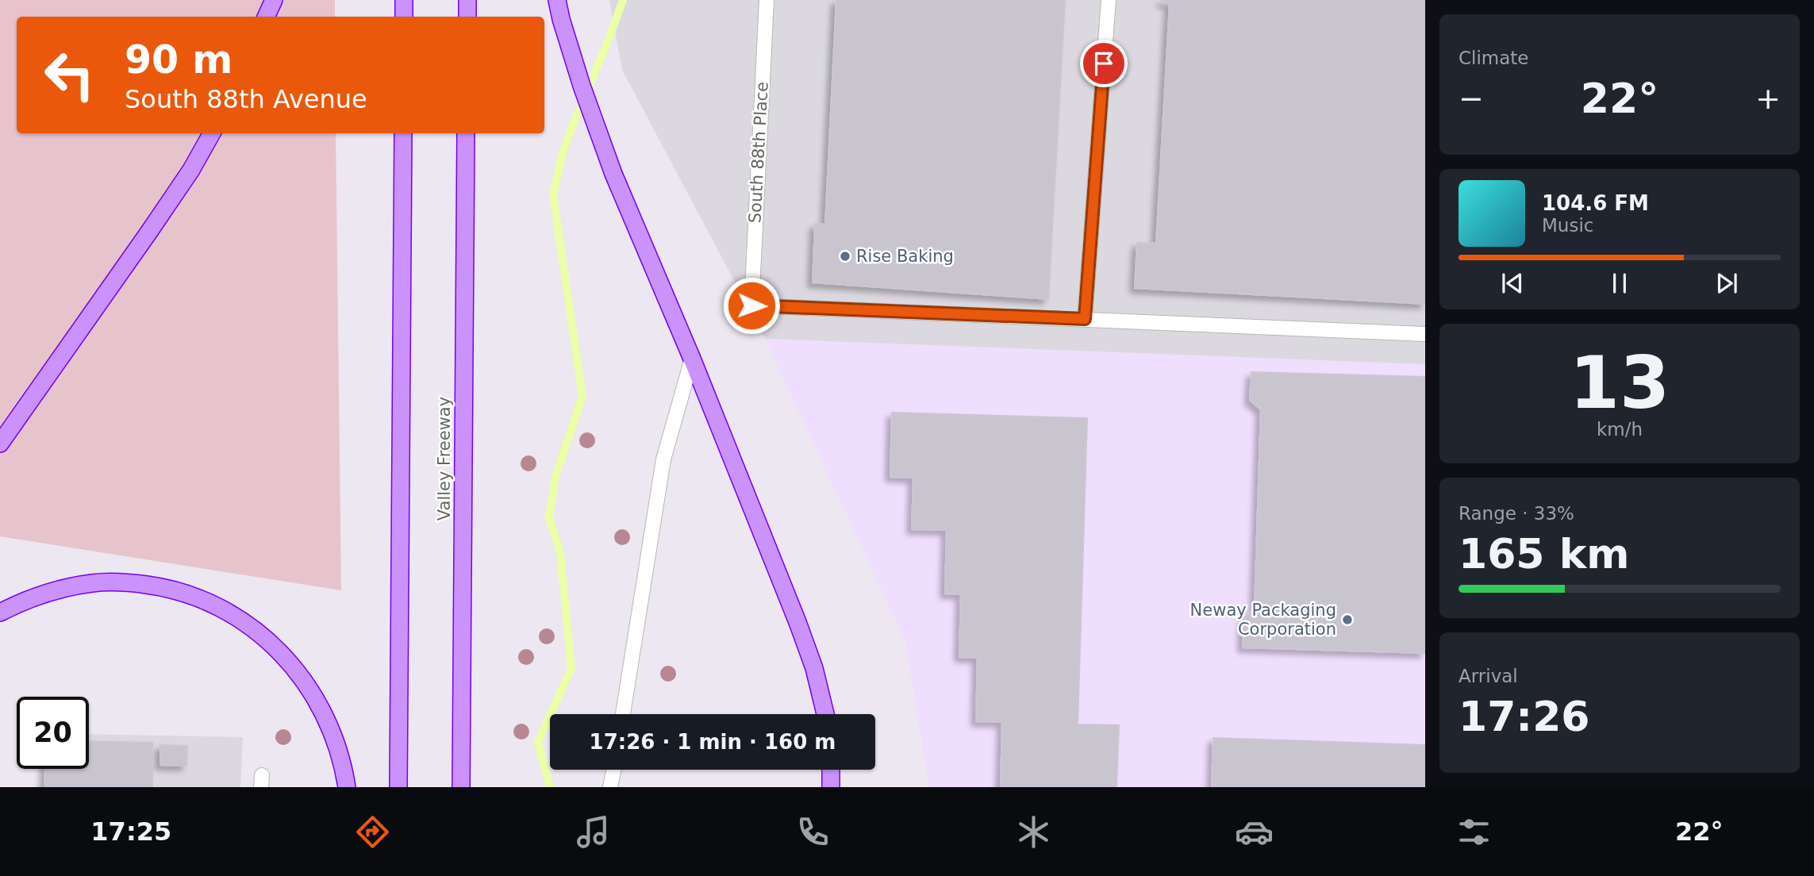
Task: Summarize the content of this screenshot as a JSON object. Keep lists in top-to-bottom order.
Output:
{
  "streets": {
    "highway": ["Valley Freeway"],
    "lane": ["South 88th Place"]
  },
  "places": ["Rise Baking", "Neway Packaging Corporation"],
  "page": {
    "tile": [
      "Climate",
      ["13", "km/h"],
      ["Range · 33%", "165 km"],
      ["Arrival", "17:26"]
    ],
    "turn": ["90 m", "South 88th Avenue"],
    "heat": ["−", "22°", "+"],
    "song": ["104.6 FM", "Music"],
    "limit": "20",
    "trip": "17:26 · 1 min · 160 m",
    "tabs": ["17:25", "22°"]
  }
}
